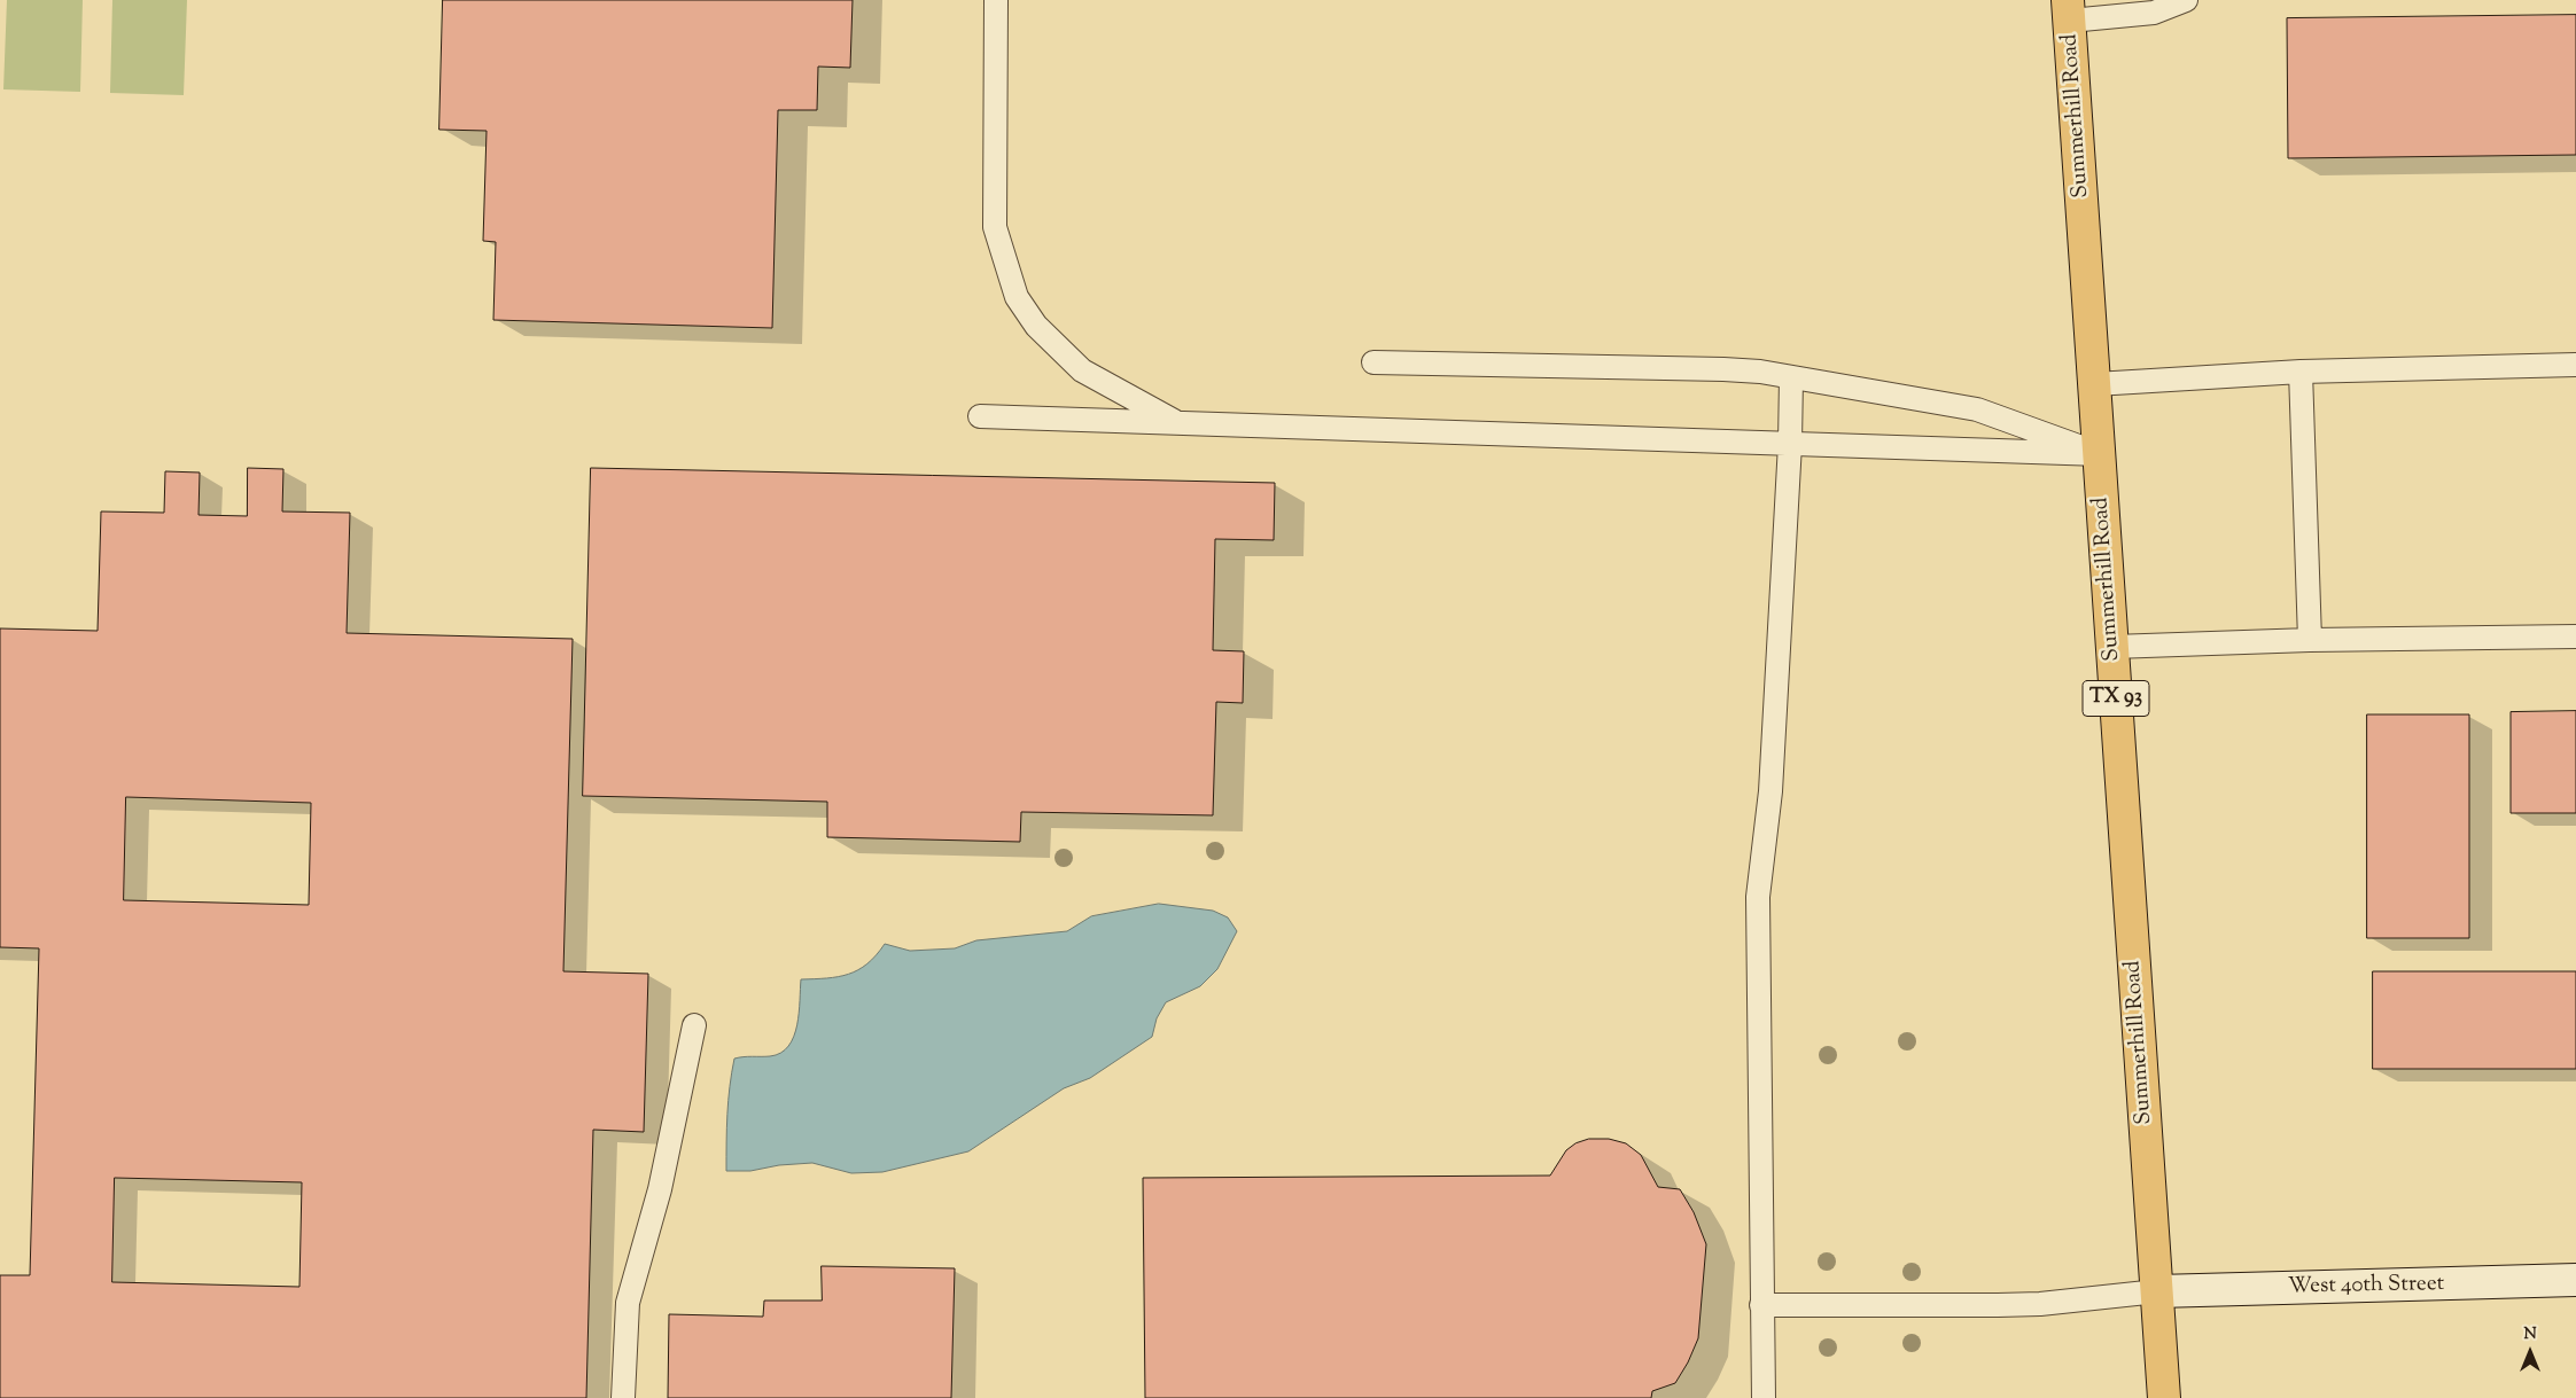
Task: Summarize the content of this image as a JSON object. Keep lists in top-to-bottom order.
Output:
{
  "streets": {
    "main road": ["Summerhill Road", "TX 93"],
    "street": ["West 40th Street"]
  },
  "crossings": [
    ["Summerhill Road", "West 40th Street"]
  ],
  "north": "top"
}
